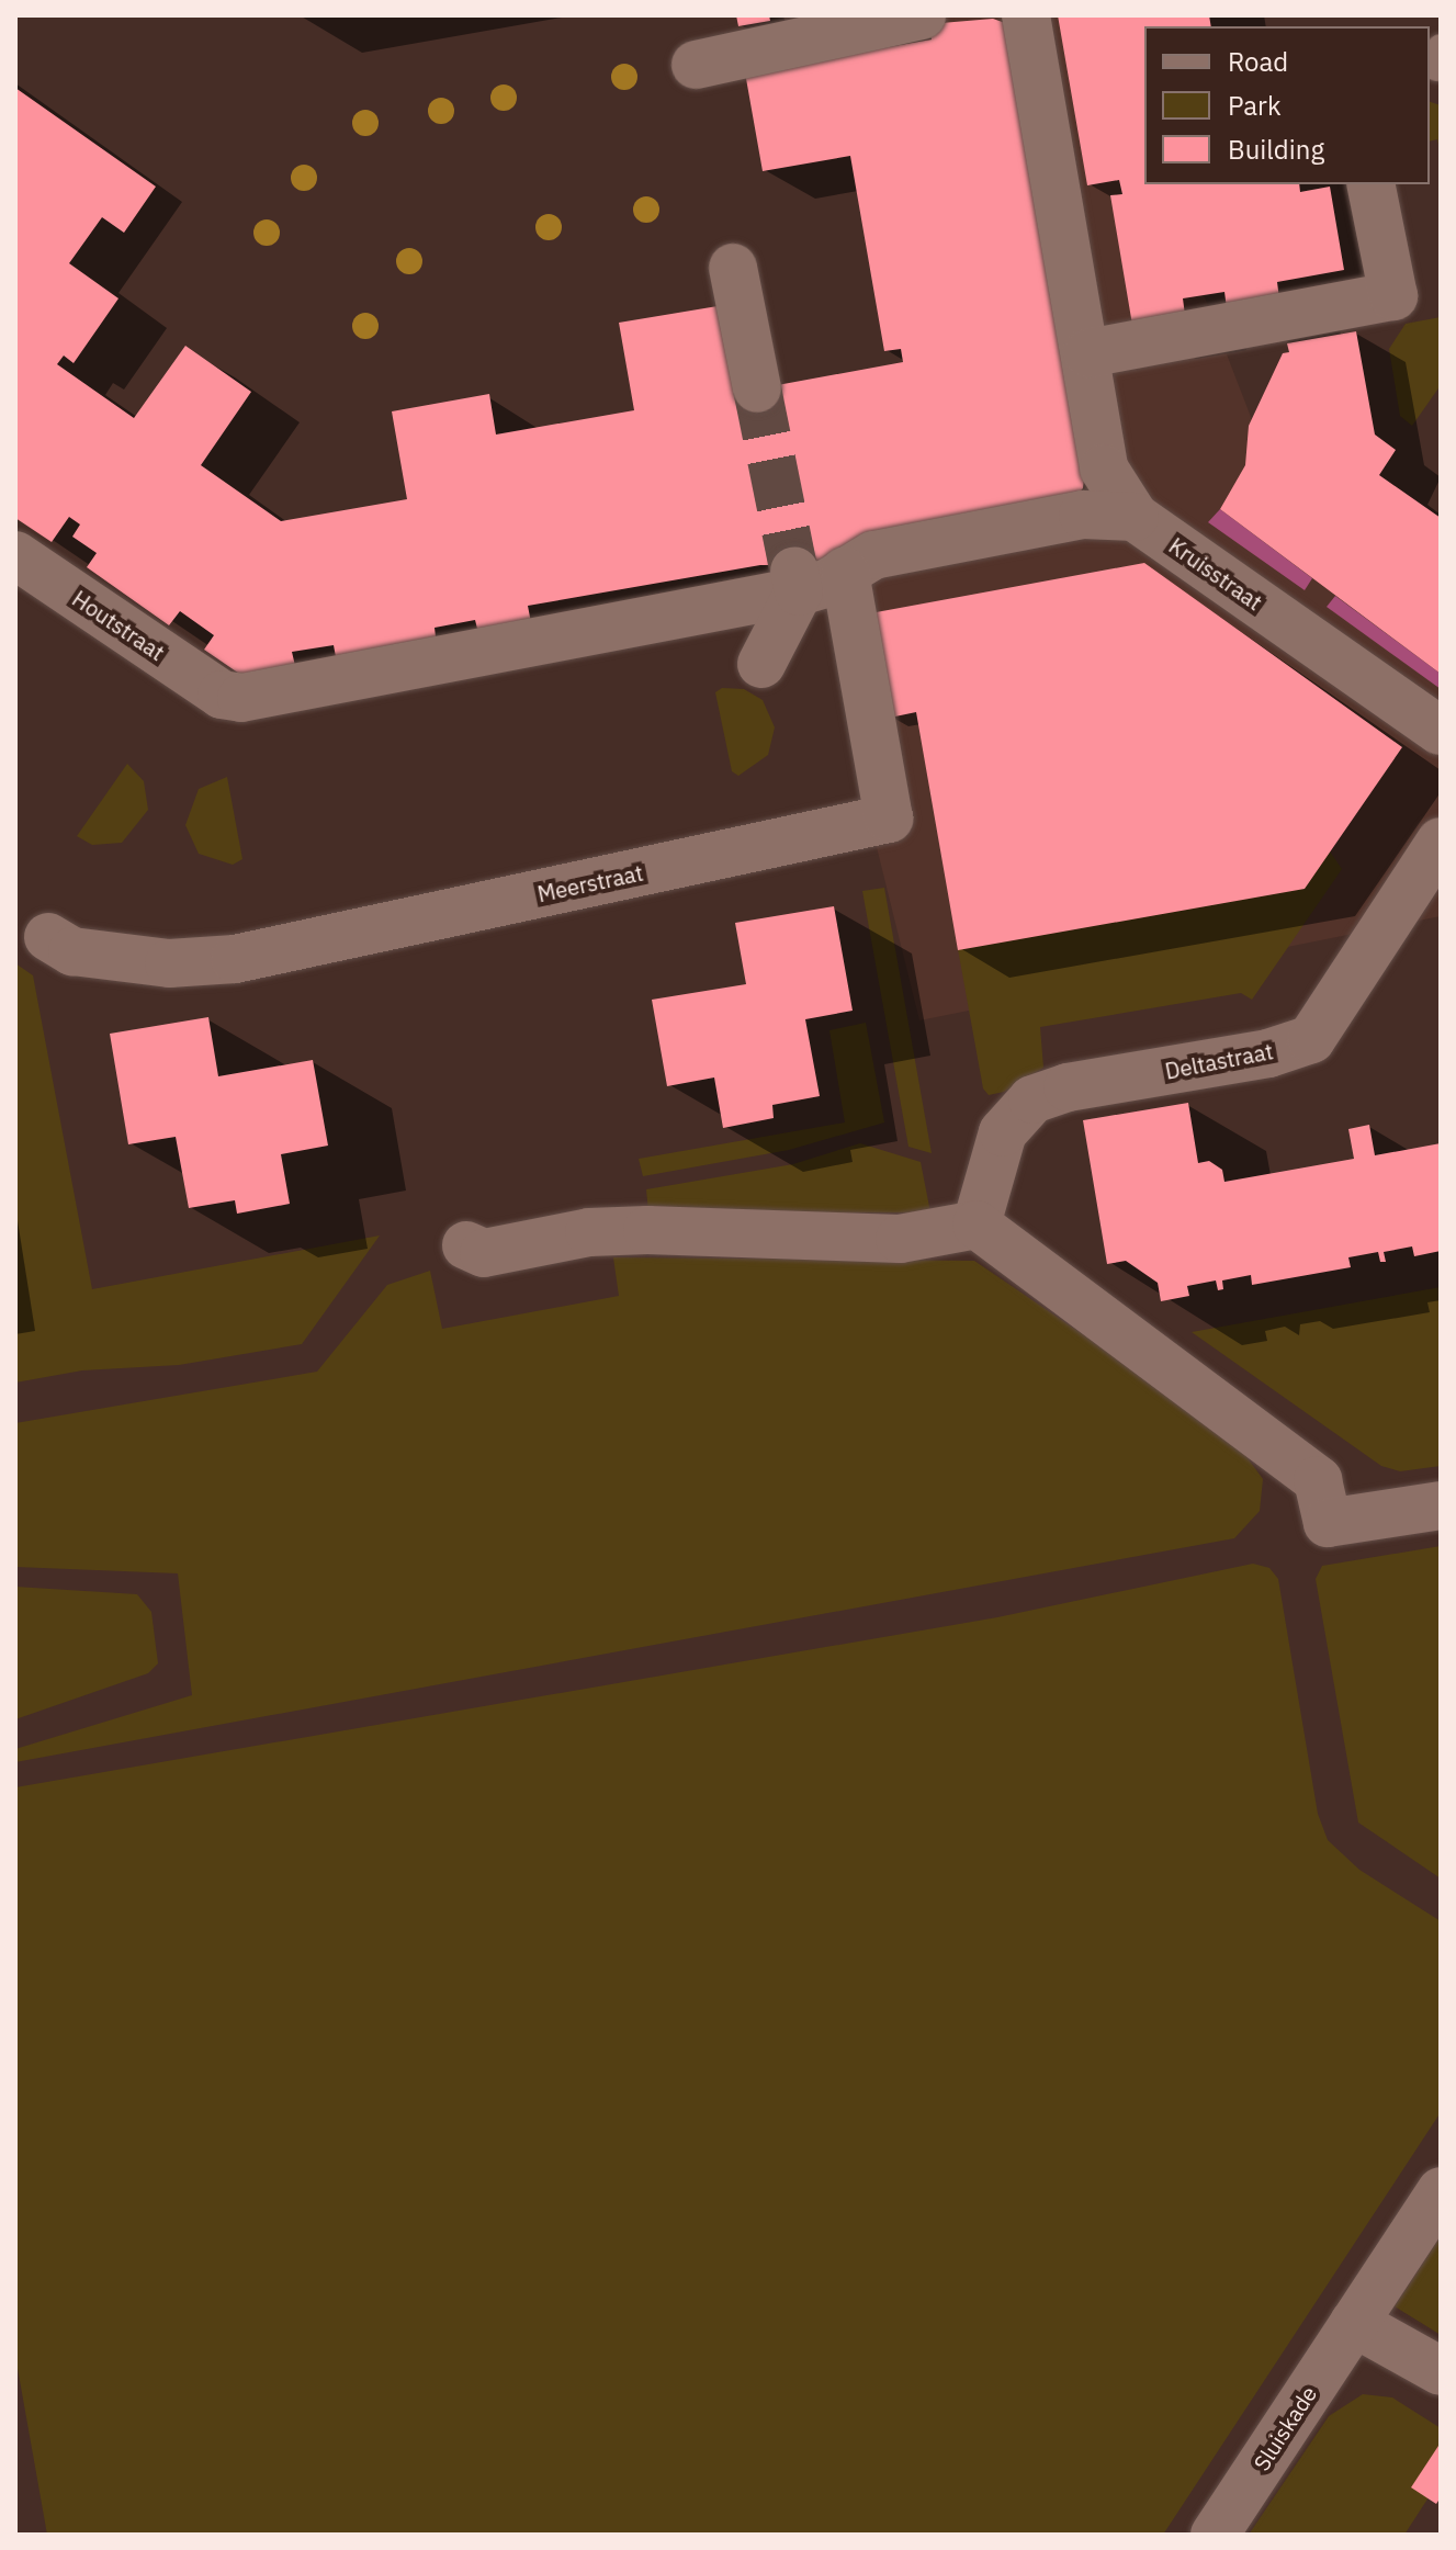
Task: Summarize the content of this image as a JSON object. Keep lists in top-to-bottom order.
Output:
{
  "streets": {
    "street": [
      "Kruisstraat",
      "Houtstraat",
      "Meerstraat",
      "Deltastraat",
      "Sluiskade"
    ]
  },
  "legend": ["Road", "Park", "Building"]
}
